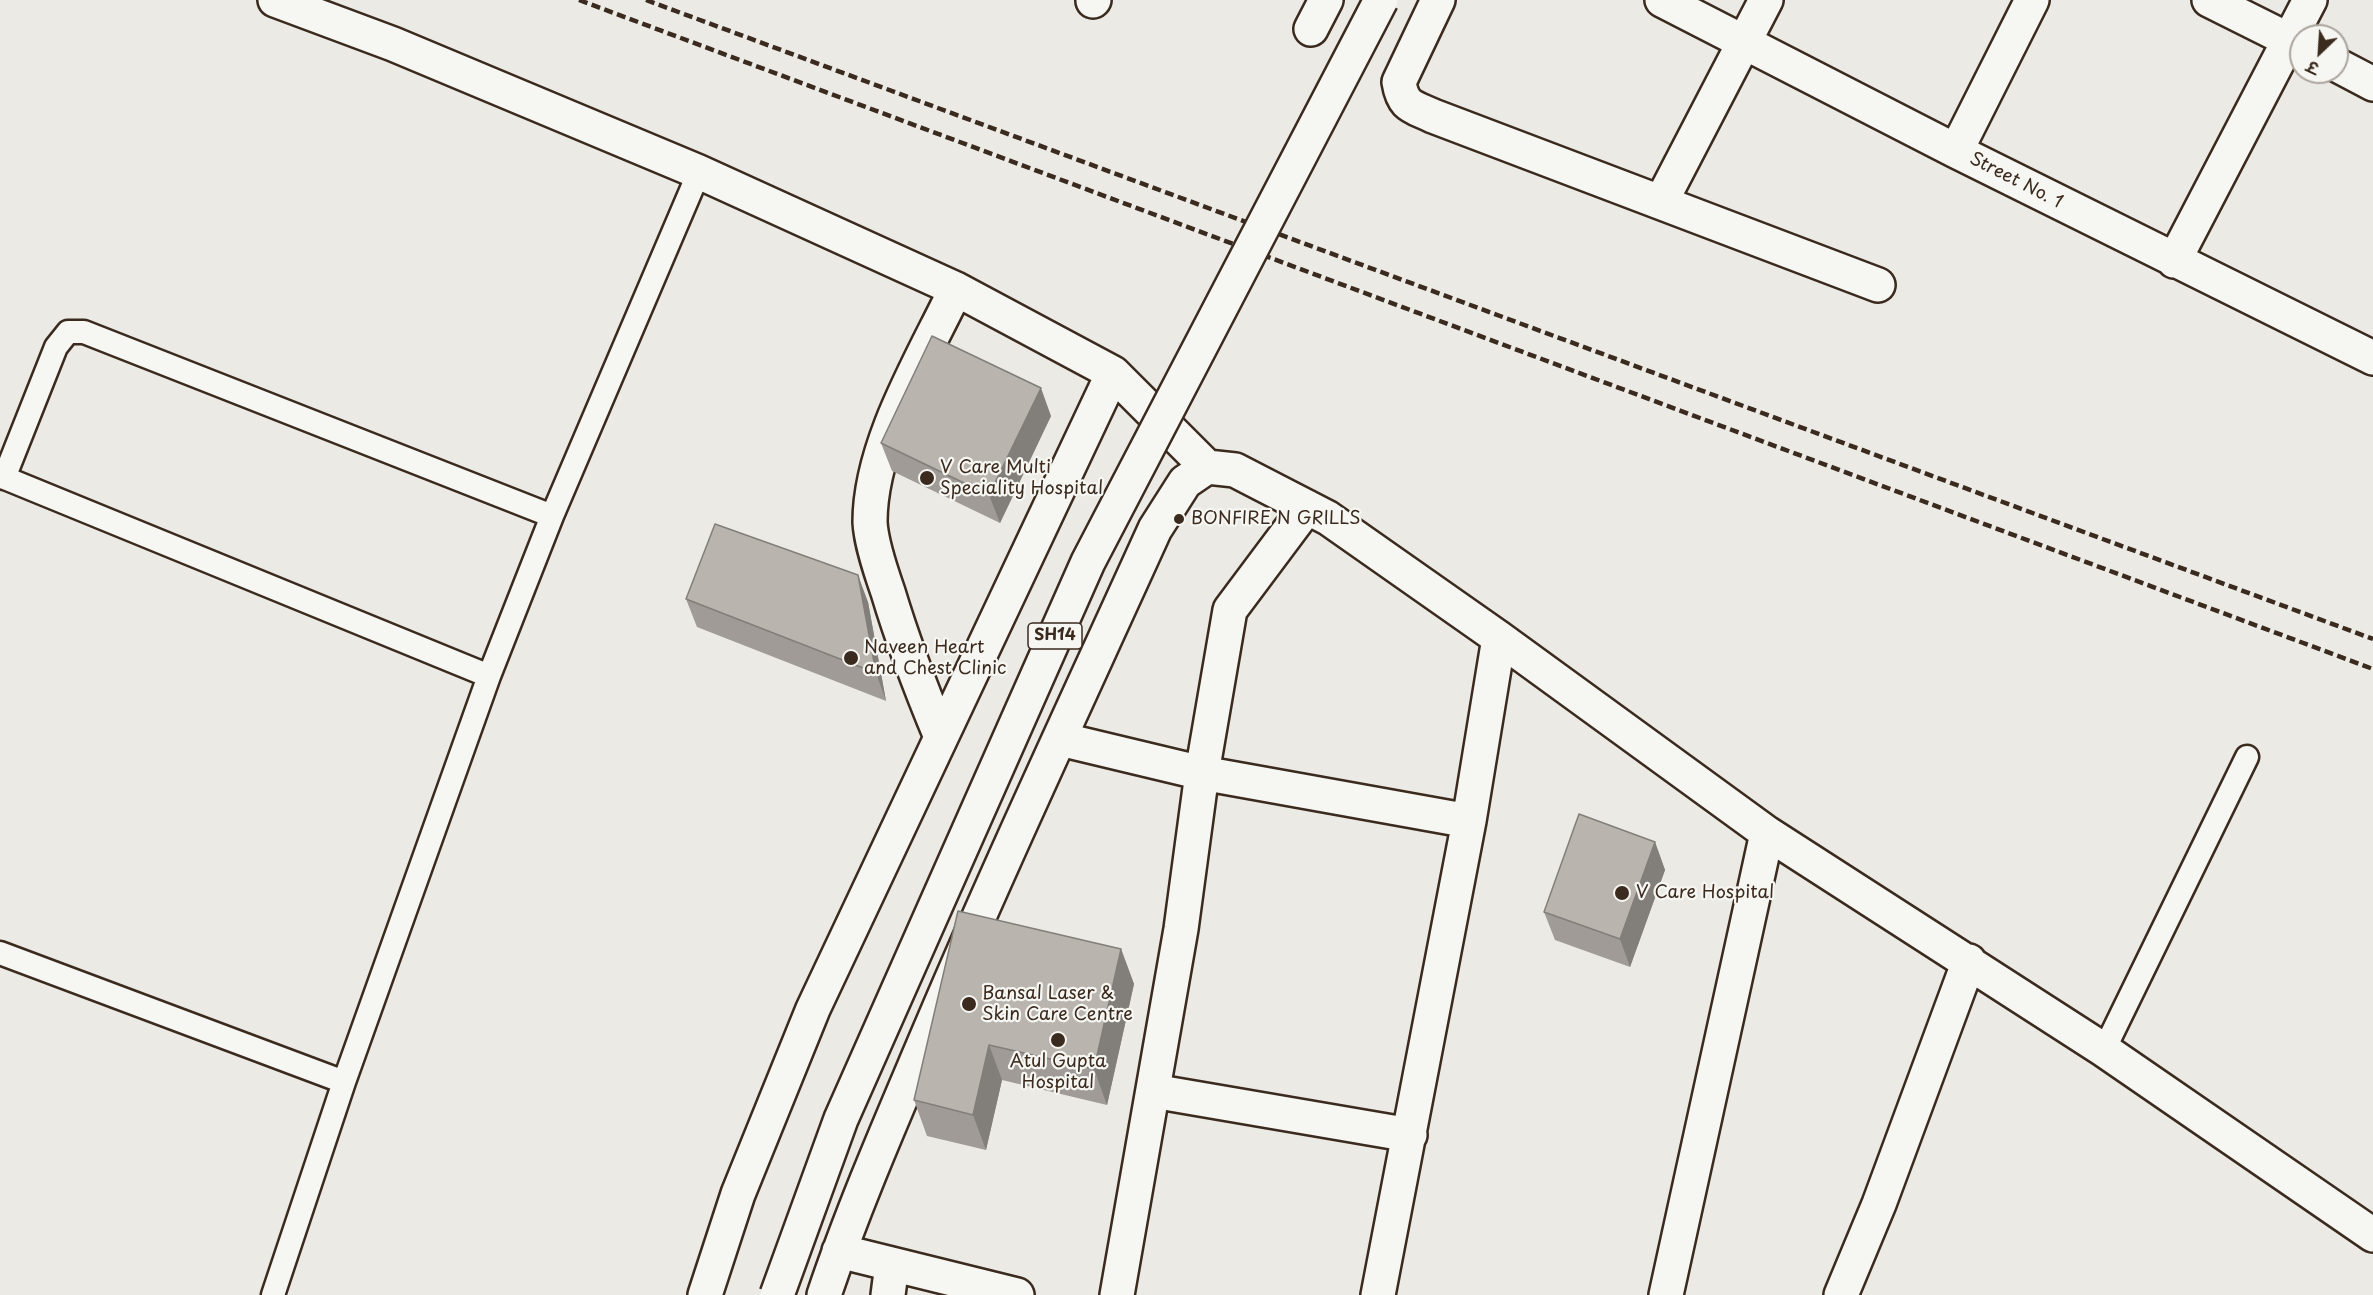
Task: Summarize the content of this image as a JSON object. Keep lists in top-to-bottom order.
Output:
{
  "streets": {
    "street": ["Street No. 1", "SH14"]
  },
  "places": [
    "V Care Multi Speciality Hospital",
    "BONFIRE N GRILLS",
    "Naveen Heart and Chest Clinic",
    "V Care Hospital",
    "Bansal Laser & Skin Care Centre",
    "Atul Gupta Hospital"
  ],
  "north": "bottom left"
}
